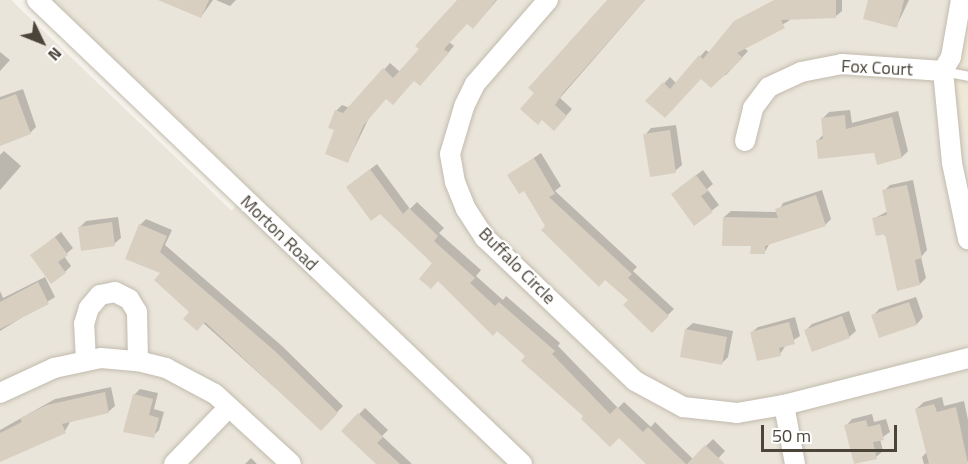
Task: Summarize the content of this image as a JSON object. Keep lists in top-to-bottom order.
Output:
{
  "streets": {
    "street": ["Fox Court", "Morton Road", "Buffalo Circle"]
  },
  "scale_bar": "50 m",
  "north": "bottom right"
}
